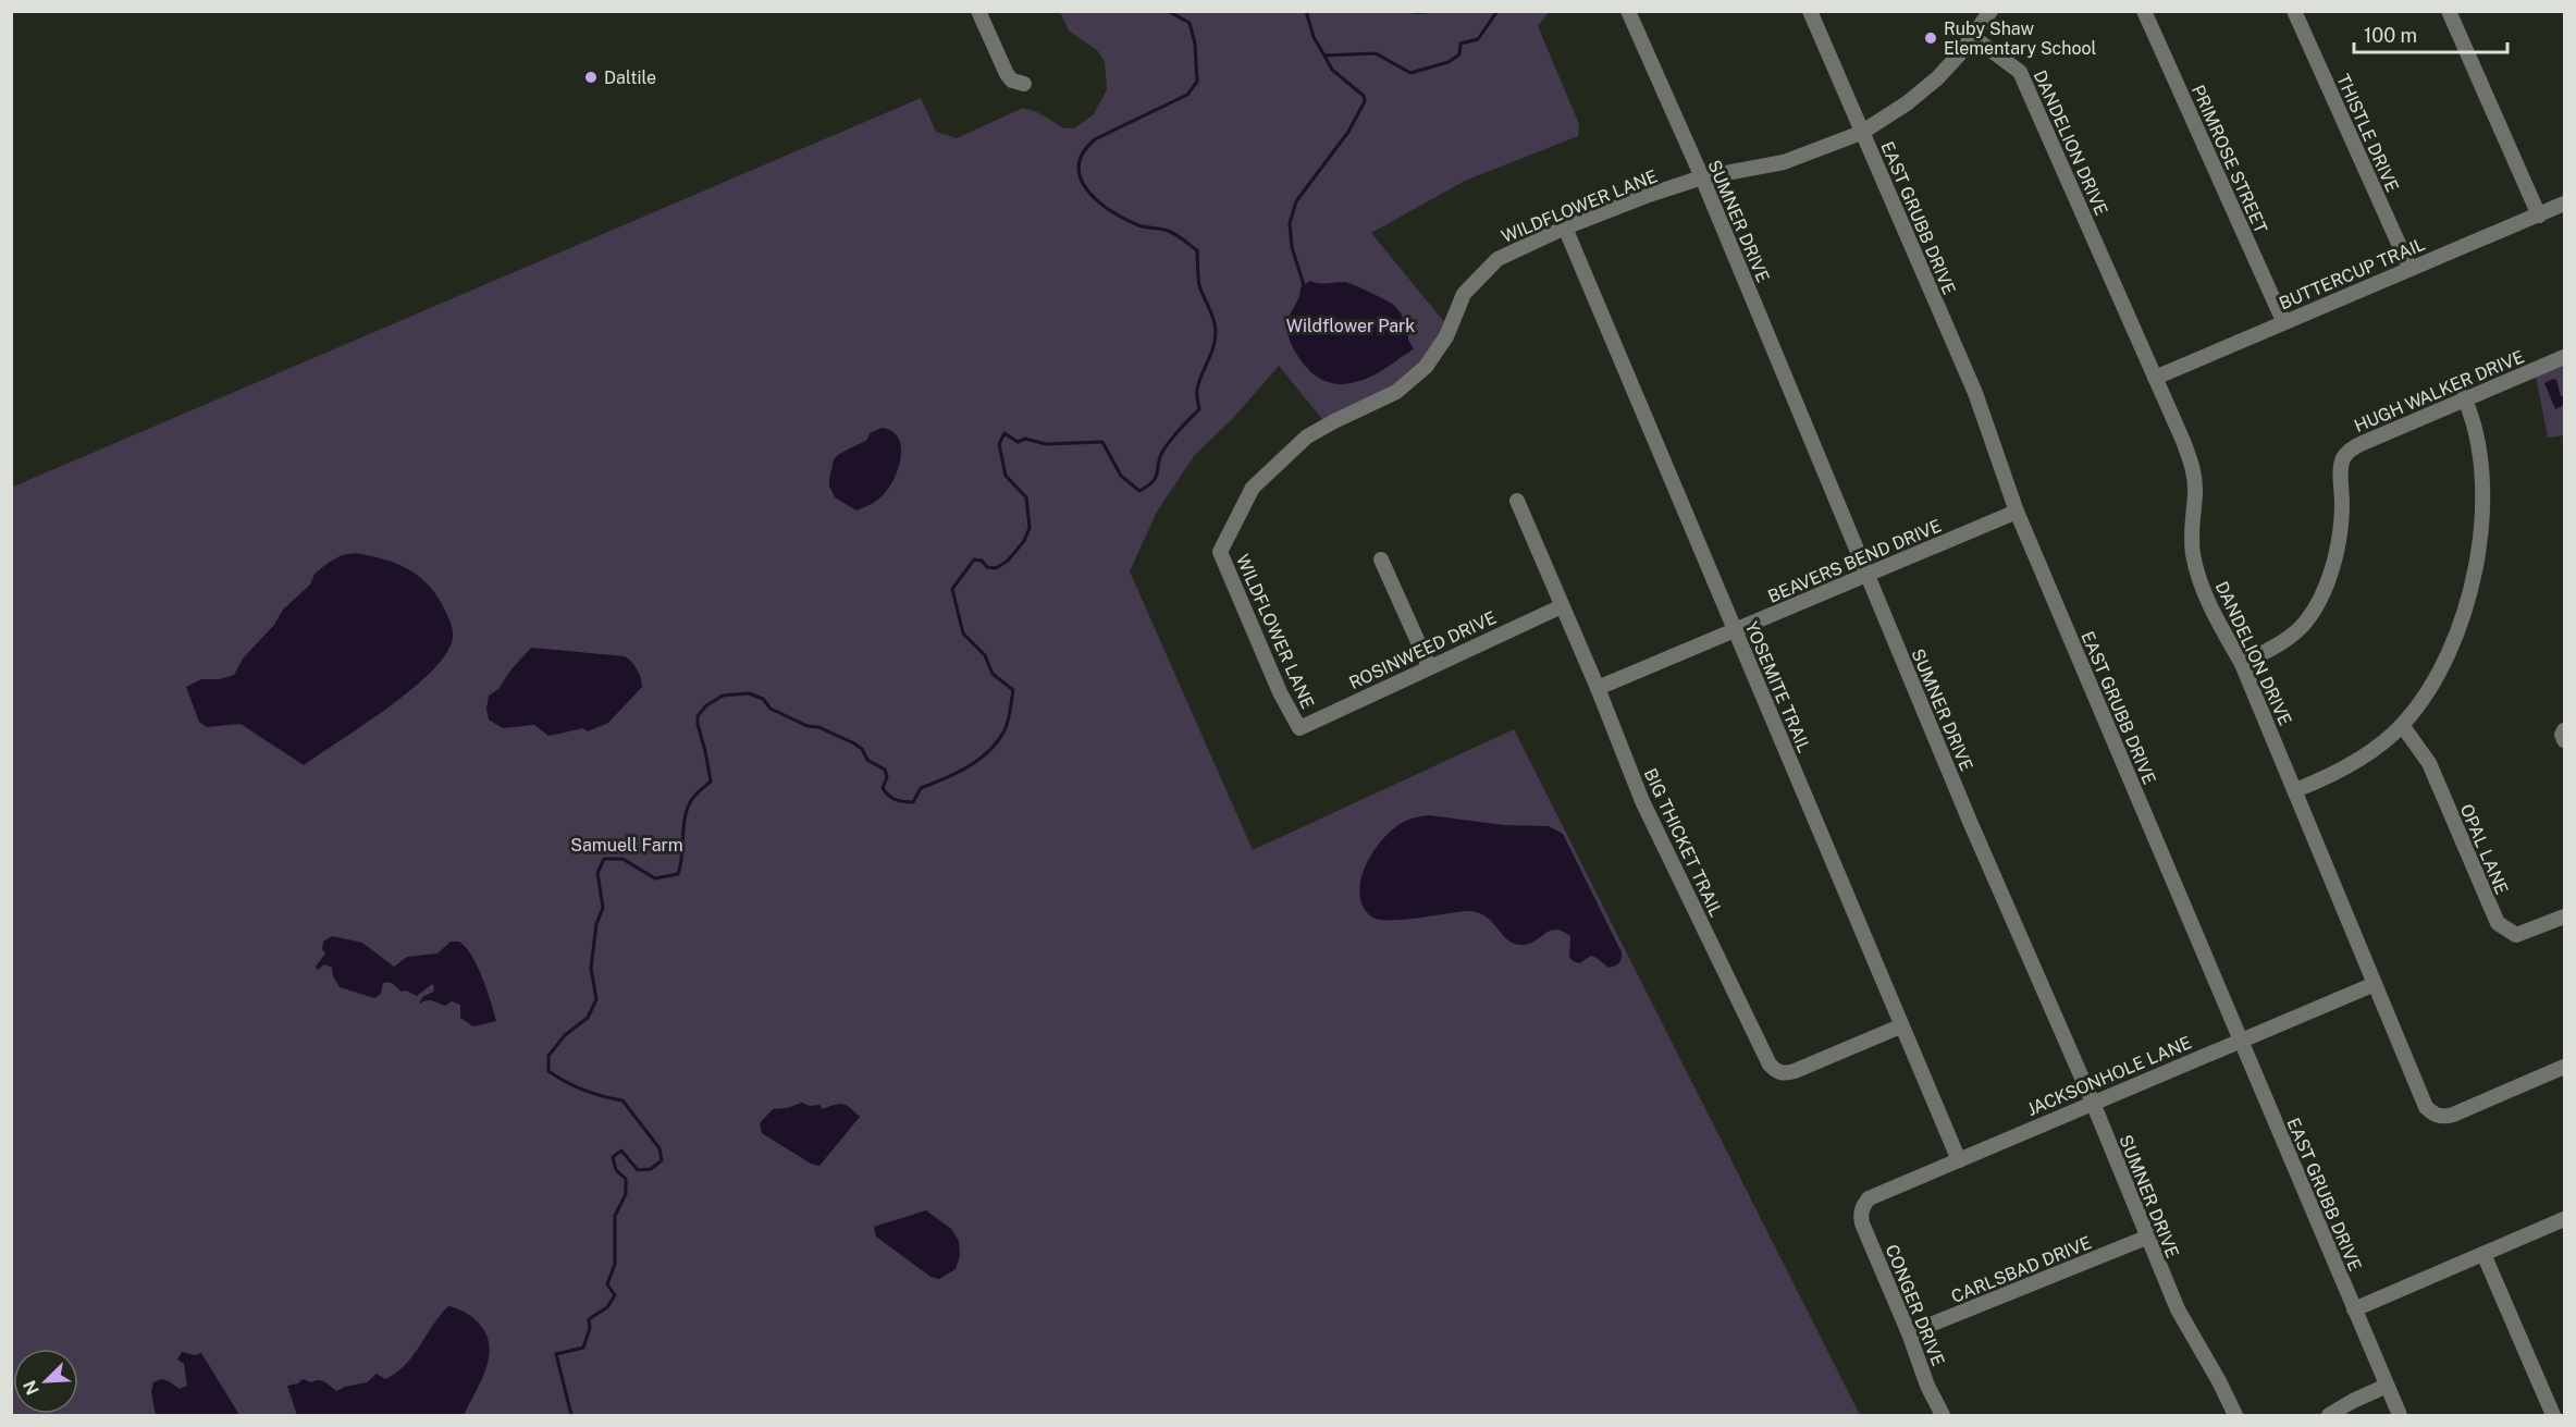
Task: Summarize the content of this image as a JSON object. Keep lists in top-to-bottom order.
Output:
{
  "streets": {
    "street": [
      "THISTLE DRIVE",
      "DANDELION DRIVE",
      "PRIMROSE STREET",
      "WILDFLOWER LANE",
      "EAST GRUBB DRIVE",
      "SUMNER DRIVE",
      "BUTTERCUP TRAIL",
      "HUGH WALKER DRIVE",
      "BEAVERS BEND DRIVE",
      "ROSINWEED DRIVE",
      "YOSEMITE TRAIL",
      "BIG THICKET TRAIL",
      "OPAL LANE",
      "JACKSONHOLE LANE",
      "CARLSBAD DRIVE",
      "CONGER DRIVE"
    ]
  },
  "crossings": [
    ["THISTLE DRIVE", "BUTTERCUP TRAIL"],
    ["DANDELION DRIVE", "WILDFLOWER LANE"],
    ["DANDELION DRIVE", "BUTTERCUP TRAIL"],
    ["DANDELION DRIVE", "HUGH WALKER DRIVE"],
    ["DANDELION DRIVE", "JACKSONHOLE LANE"],
    ["PRIMROSE STREET", "BUTTERCUP TRAIL"],
    ["WILDFLOWER LANE", "EAST GRUBB DRIVE"],
    ["WILDFLOWER LANE", "SUMNER DRIVE"],
    ["WILDFLOWER LANE", "ROSINWEED DRIVE"],
    ["WILDFLOWER LANE", "YOSEMITE TRAIL"],
    ["EAST GRUBB DRIVE", "BEAVERS BEND DRIVE"],
    ["EAST GRUBB DRIVE", "JACKSONHOLE LANE"],
    ["SUMNER DRIVE", "BEAVERS BEND DRIVE"],
    ["SUMNER DRIVE", "JACKSONHOLE LANE"],
    ["SUMNER DRIVE", "CARLSBAD DRIVE"],
    ["BEAVERS BEND DRIVE", "YOSEMITE TRAIL"],
    ["BEAVERS BEND DRIVE", "BIG THICKET TRAIL"],
    ["ROSINWEED DRIVE", "BIG THICKET TRAIL"],
    ["YOSEMITE TRAIL", "BIG THICKET TRAIL"],
    ["YOSEMITE TRAIL", "JACKSONHOLE LANE"],
    ["JACKSONHOLE LANE", "CONGER DRIVE"],
    ["CARLSBAD DRIVE", "CONGER DRIVE"]
  ],
  "parks": ["Wildflower Park", "Samuell Farm"],
  "places": ["Ruby Shaw Elementary School", "Daltile"],
  "scale_bar": "100 m",
  "north": "bottom left"
}
